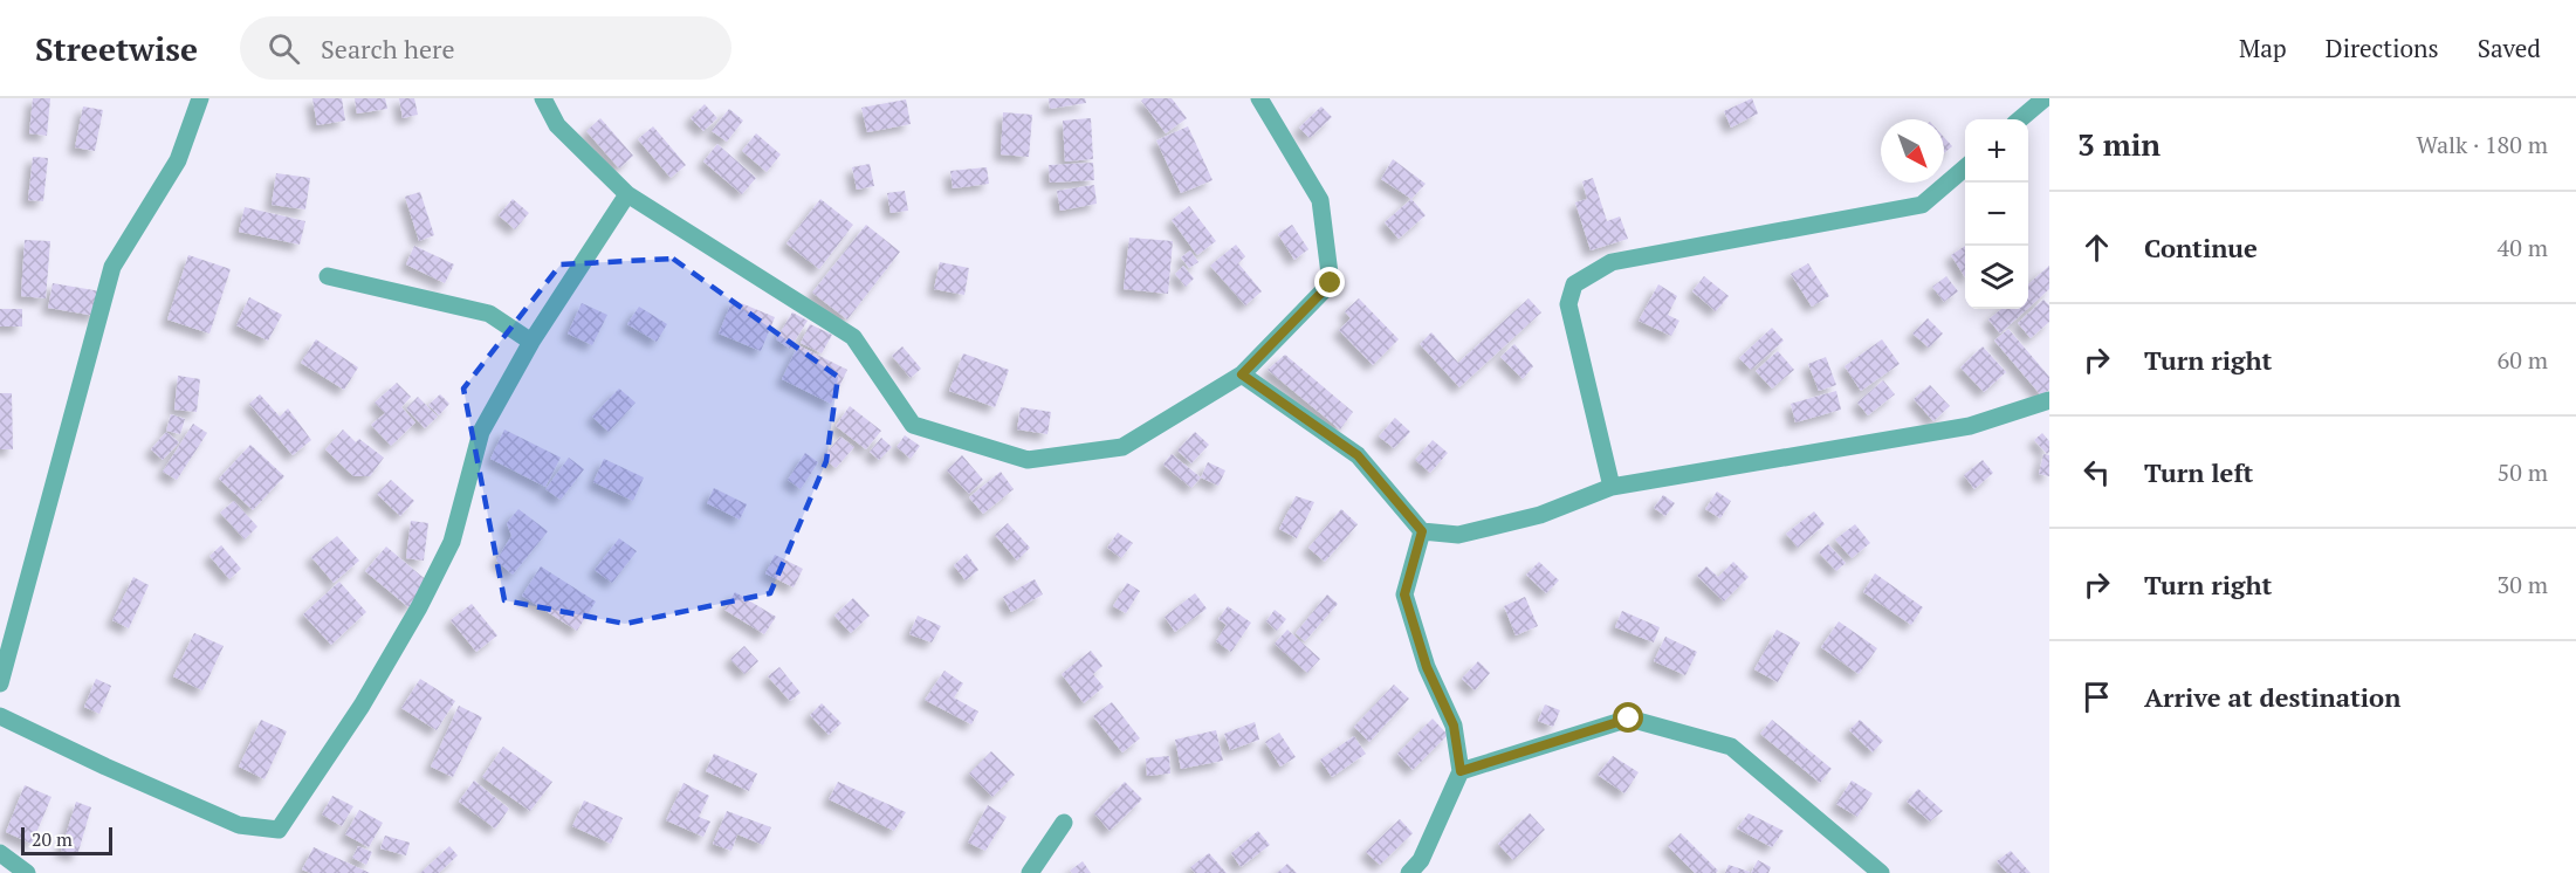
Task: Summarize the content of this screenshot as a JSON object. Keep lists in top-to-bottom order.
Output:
{
  "scale_bar": "20 m",
  "north": "bottom right",
  "page": {
    "header": "Streetwise",
    "search": "Search here",
    "nav": ["Map", "Directions", "Saved"],
    "heading": ["3 min", "Walk · 180 m"],
    "map_buttons": ["+", "−"],
    "list": [
      ["Continue", "40 m"],
      ["Turn right", "60 m"],
      ["Turn left", "50 m"],
      ["Turn right", "30 m"],
      "Arrive at destination"
    ],
    "scale": "20 m"
  }
}
